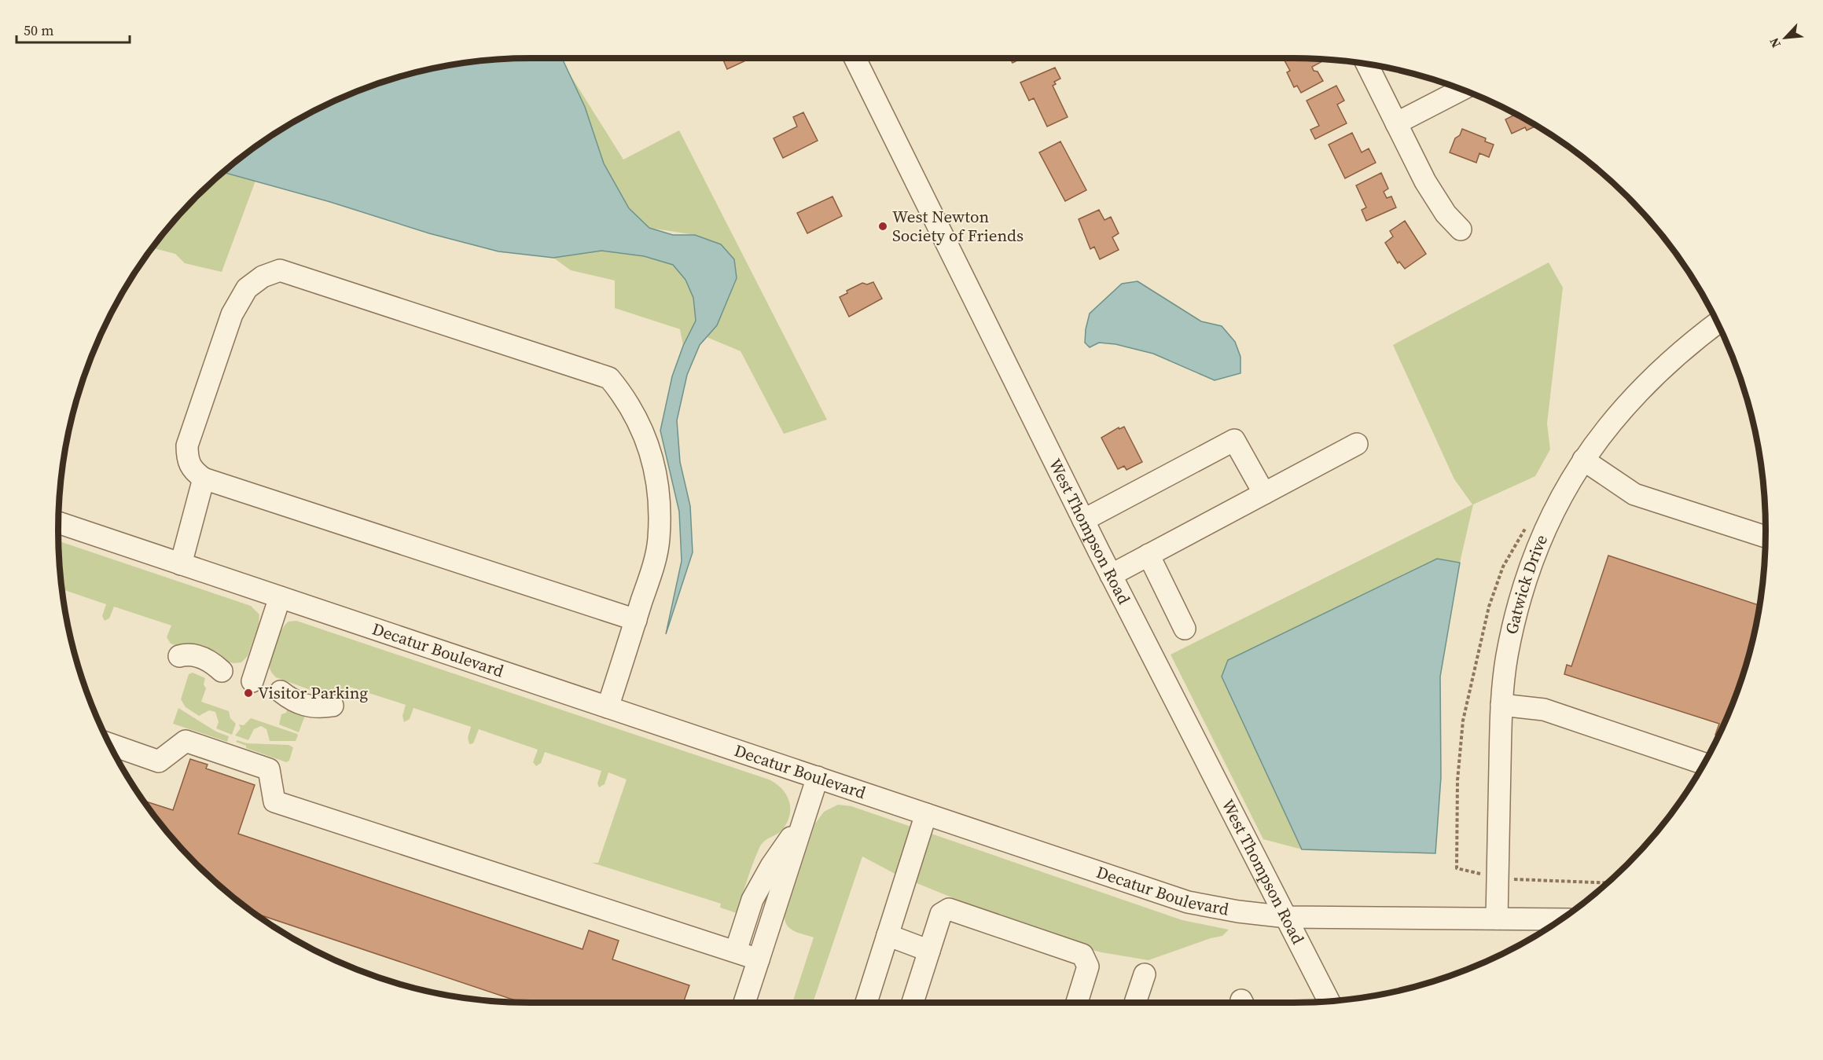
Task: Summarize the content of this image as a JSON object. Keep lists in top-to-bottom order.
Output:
{
  "streets": {
    "street": ["West Thompson Road", "Gatwick Drive", "Decatur Boulevard"]
  },
  "crossings": [
    ["West Thompson Road", "Decatur Boulevard"],
    ["Gatwick Drive", "Decatur Boulevard"]
  ],
  "places": ["West Newton Society of Friends", "Visitor Parking"],
  "scale_bar": "50 m",
  "north": "bottom left"
}
